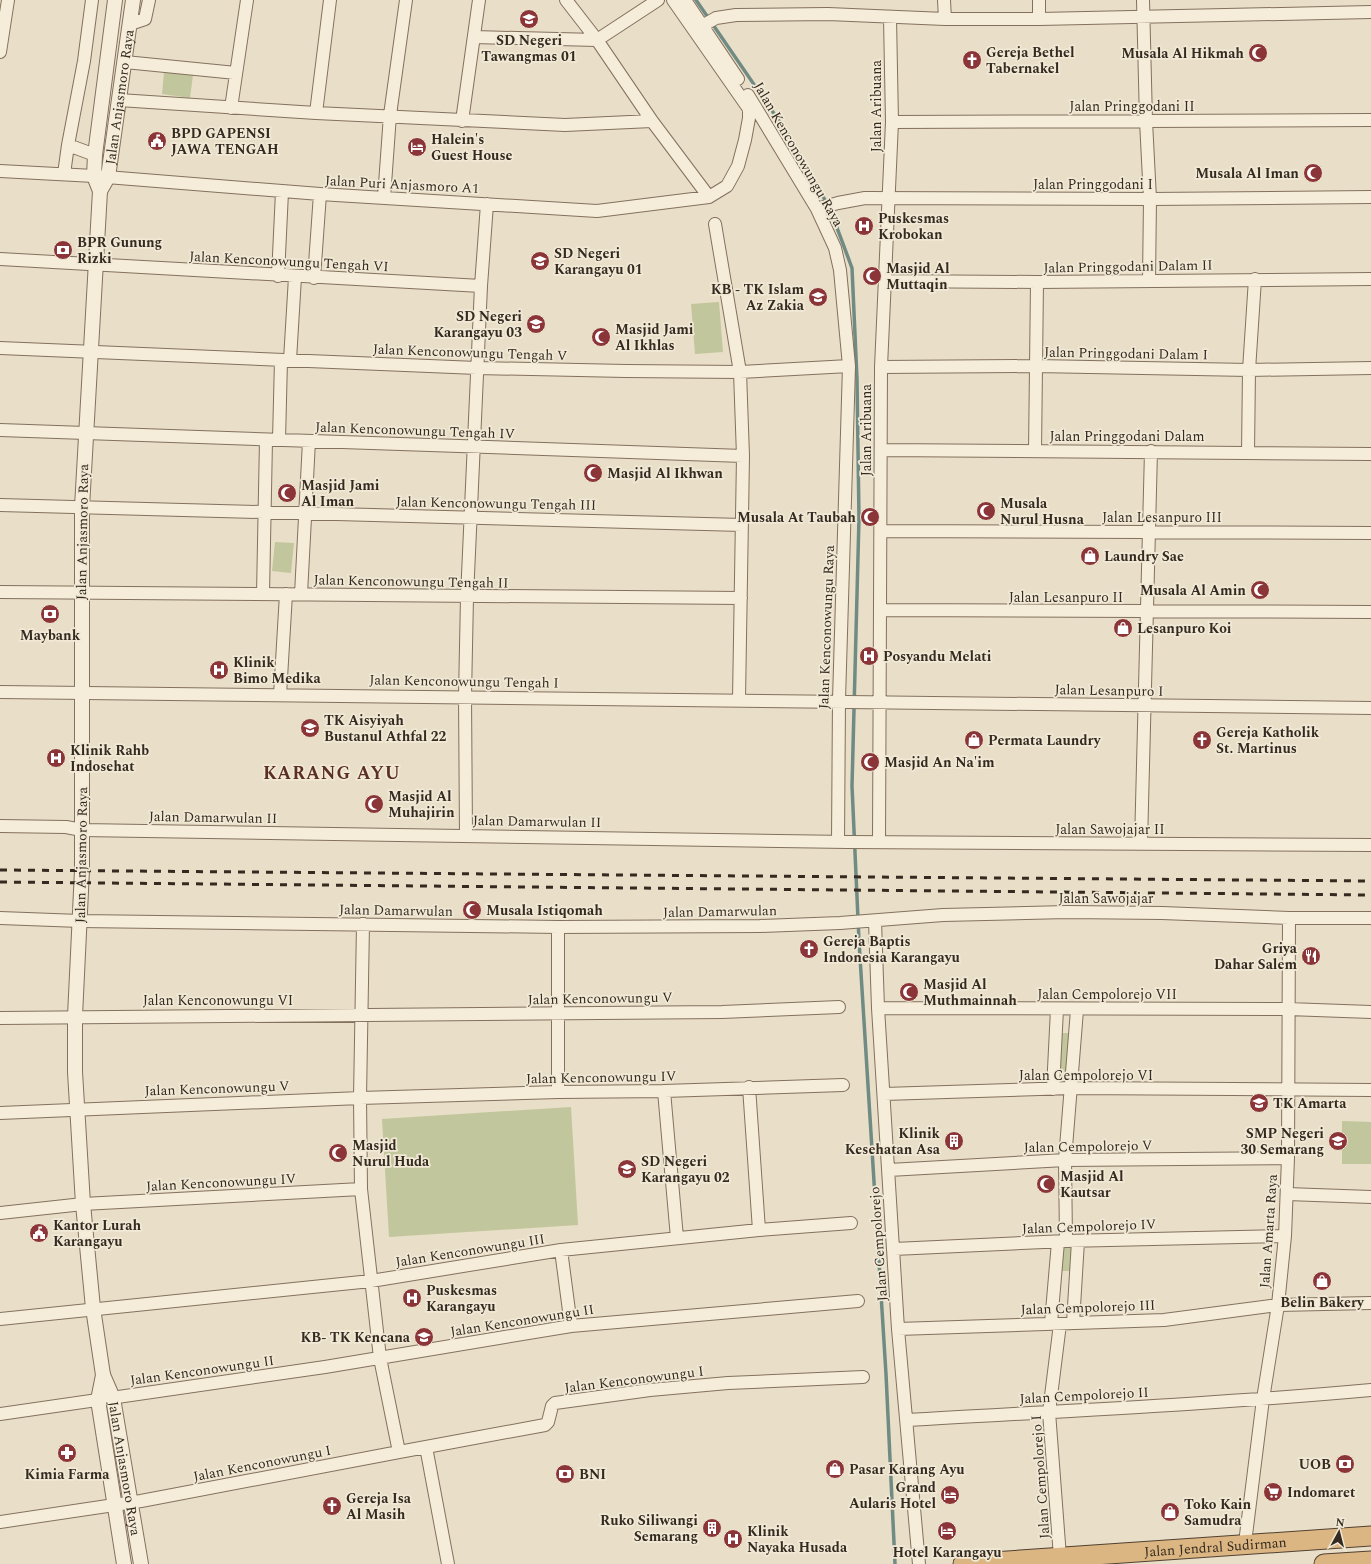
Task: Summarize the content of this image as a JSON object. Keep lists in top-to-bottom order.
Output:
{
  "streets": {
    "highway": ["Jalan Jendral Sudirman"],
    "street": [
      "Jalan Anjasmoro Raya",
      "Jalan Aribuana",
      "Jalan Pringgodani II",
      "Jalan Kenconowungu Raya",
      "Jalan Puri Anjasmoro A1",
      "Jalan Pringgodani I",
      "Jalan Kenconowungu Tengah VI",
      "Jalan Pringgodani Dalam II",
      "Jalan Kenconowungu Tengah V",
      "Jalan Pringgodani Dalam I",
      "Jalan Kenconowungu Tengah IV",
      "Jalan Pringgodani Dalam",
      "Jalan Kenconowungu Tengah III",
      "Jalan Lesanpuro III",
      "Jalan Kenconowungu Tengah II",
      "Jalan Lesanpuro II",
      "Jalan Kenconowungu Tengah I",
      "Jalan Lesanpuro I",
      "Jalan Damarwulan II",
      "Jalan Sawojajar II",
      "Jalan Sawojajar",
      "Jalan Damarwulan",
      "Jalan Cempolorejo VII",
      "Jalan Kenconowungu V",
      "Jalan Kenconowungu VI",
      "Jalan Cempolorejo VI",
      "Jalan Kenconowungu IV",
      "Jalan Cempolorejo V",
      "Jalan Cempolorejo IV",
      "Jalan Amarta Raya",
      "Jalan Cempolorejo",
      "Jalan Kenconowungu III",
      "Jalan Cempolorejo III",
      "Jalan Kenconowungu II",
      "Jalan Kenconowungu I",
      "Jalan Cempolorejo II",
      "Jalan Cempolorejo I"
    ]
  },
  "crossings": [
    ["Jalan Anjasmoro Raya", "Jalan Puri Anjasmoro A1"],
    ["Jalan Anjasmoro Raya", "Jalan Kenconowungu Tengah VI"],
    ["Jalan Anjasmoro Raya", "Jalan Kenconowungu Tengah V"],
    ["Jalan Anjasmoro Raya", "Jalan Kenconowungu Tengah IV"],
    ["Jalan Anjasmoro Raya", "Jalan Kenconowungu Tengah III"],
    ["Jalan Anjasmoro Raya", "Jalan Kenconowungu Tengah II"],
    ["Jalan Anjasmoro Raya", "Jalan Kenconowungu Tengah I"],
    ["Jalan Anjasmoro Raya", "Jalan Damarwulan II"],
    ["Jalan Anjasmoro Raya", "Jalan Damarwulan"],
    ["Jalan Anjasmoro Raya", "Jalan Kenconowungu V"],
    ["Jalan Anjasmoro Raya", "Jalan Kenconowungu VI"],
    ["Jalan Anjasmoro Raya", "Jalan Kenconowungu IV"],
    ["Jalan Anjasmoro Raya", "Jalan Kenconowungu III"],
    ["Jalan Anjasmoro Raya", "Jalan Kenconowungu II"],
    ["Jalan Anjasmoro Raya", "Jalan Kenconowungu I"],
    ["Jalan Aribuana", "Jalan Pringgodani II"],
    ["Jalan Aribuana", "Jalan Pringgodani I"],
    ["Jalan Aribuana", "Jalan Pringgodani Dalam II"],
    ["Jalan Aribuana", "Jalan Pringgodani Dalam I"],
    ["Jalan Aribuana", "Jalan Pringgodani Dalam"],
    ["Jalan Aribuana", "Jalan Lesanpuro III"],
    ["Jalan Aribuana", "Jalan Lesanpuro II"],
    ["Jalan Aribuana", "Jalan Lesanpuro I"],
    ["Jalan Aribuana", "Jalan Sawojajar II"],
    ["Jalan Kenconowungu Raya", "Jalan Pringgodani I"],
    ["Jalan Kenconowungu Raya", "Jalan Kenconowungu Tengah V"],
    ["Jalan Kenconowungu Raya", "Jalan Kenconowungu Tengah I"],
    ["Jalan Kenconowungu Raya", "Jalan Lesanpuro I"],
    ["Jalan Kenconowungu Raya", "Jalan Damarwulan II"],
    ["Jalan Kenconowungu Raya", "Jalan Sawojajar II"],
    ["Jalan Kenconowungu Tengah I", "Jalan Lesanpuro I"],
    ["Jalan Damarwulan II", "Jalan Sawojajar II"],
    ["Jalan Sawojajar", "Jalan Damarwulan"],
    ["Jalan Sawojajar", "Jalan Amarta Raya"],
    ["Jalan Sawojajar", "Jalan Cempolorejo"],
    ["Jalan Cempolorejo VII", "Jalan Amarta Raya"],
    ["Jalan Cempolorejo VII", "Jalan Cempolorejo"],
    ["Jalan Cempolorejo VII", "Jalan Cempolorejo I"],
    ["Jalan Kenconowungu V", "Jalan Kenconowungu VI"],
    ["Jalan Kenconowungu V", "Jalan Kenconowungu IV"],
    ["Jalan Cempolorejo VI", "Jalan Amarta Raya"],
    ["Jalan Cempolorejo VI", "Jalan Cempolorejo"],
    ["Jalan Cempolorejo VI", "Jalan Cempolorejo I"],
    ["Jalan Cempolorejo V", "Jalan Amarta Raya"],
    ["Jalan Cempolorejo V", "Jalan Cempolorejo"],
    ["Jalan Cempolorejo V", "Jalan Cempolorejo I"],
    ["Jalan Cempolorejo IV", "Jalan Amarta Raya"],
    ["Jalan Cempolorejo IV", "Jalan Cempolorejo"],
    ["Jalan Cempolorejo IV", "Jalan Cempolorejo I"],
    ["Jalan Amarta Raya", "Jalan Cempolorejo III"],
    ["Jalan Amarta Raya", "Jalan Cempolorejo II"],
    ["Jalan Amarta Raya", "Jalan Jendral Sudirman"],
    ["Jalan Cempolorejo", "Jalan Cempolorejo III"],
    ["Jalan Cempolorejo", "Jalan Cempolorejo II"],
    ["Jalan Cempolorejo III", "Jalan Cempolorejo I"],
    ["Jalan Cempolorejo II", "Jalan Cempolorejo I"],
    ["Jalan Cempolorejo I", "Jalan Jendral Sudirman"]
  ],
  "districts": ["KARANG AYU"],
  "places": {
    "school or university": [
      "SD Negeri Tawangmas 01",
      "SD Negeri Karangayu 01",
      "KB - TK Islam Az Zakia",
      "SD Negeri Karangayu 03",
      "TK Aisyiyah Bustanul Athfal 22",
      "TK Amarta",
      "SMP Negeri 30 Semarang",
      "SD Negeri Karangayu 02",
      "KB- TK Kencana"
    ],
    "mosque": [
      "Musala Al Hikmah",
      "Musala Al Iman",
      "Masjid Al Muttaqin",
      "Masjid Jami Al Ikhlas",
      "Masjid Al Ikhwan",
      "Masjid Jami Al Iman",
      "Musala Nurul Husna",
      "Musala At Taubah",
      "Musala Al Amin",
      "Masjid An Na'im",
      "Masjid Al Muhajirin",
      "Musala Istiqomah",
      "Masjid Al Muthmainnah",
      "Masjid Nurul Huda",
      "Masjid Al Kautsar"
    ],
    "church": [
      "Gereja Bethel Tabernakel",
      "Gereja Katholik St. Martinus",
      "Gereja Baptis Indonesia Karangayu",
      "Gereja Isa Al Masih"
    ],
    "public building": ["BPD GAPENSI JAWA TENGAH", "Kantor Lurah Karangayu"],
    "hotel": ["Halein's Guest House", "Grand Aularis Hotel", "Hotel Karangayu"],
    "hospital": [
      "Puskesmas Krobokan",
      "Posyandu Melati",
      "Klinik Bimo Medika",
      "Klinik Rahb Indosehat",
      "Puskesmas Karangayu",
      "Klinik Nayaka Husada"
    ],
    "bank": [
      "BPR Gunung Rizki",
      "Maybank",
      "UOB",
      "BNI"
    ],
    "shop": [
      "Laundry Sae",
      "Lesanpuro Koi",
      "Permata Laundry",
      "Belin Bakery",
      "Pasar Karang Ayu",
      "Toko Kain Samudra"
    ],
    "restaurant": ["Griya Dahar Salem"],
    "building": ["Klinik Kesehatan Asa", "Ruko Siliwangi Semarang"],
    "pharmacy": ["Kimia Farma"],
    "supermarket": ["Indomaret"]
  },
  "north": "top"
}
